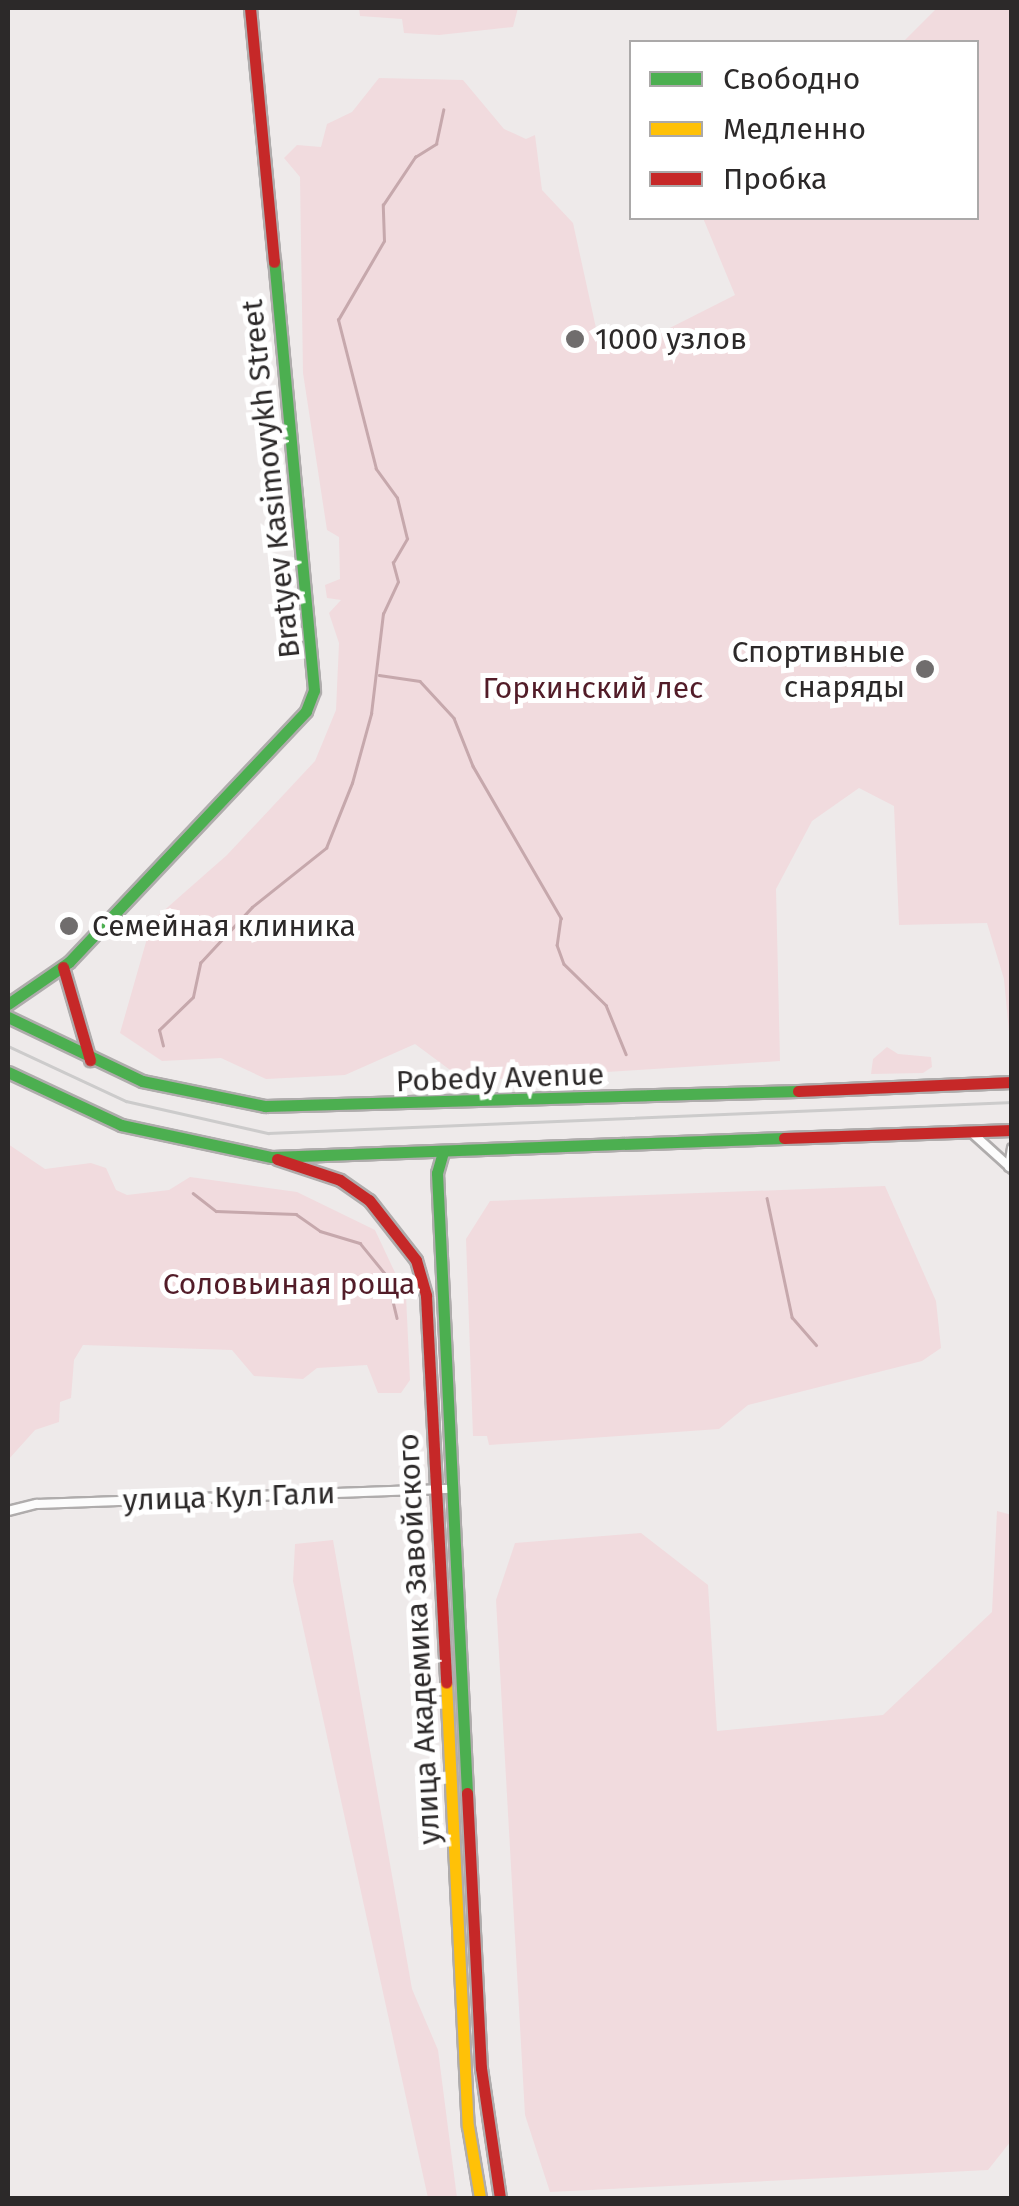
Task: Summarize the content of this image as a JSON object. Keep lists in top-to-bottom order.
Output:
{
  "streets": {
    "street": [
      "Bratyev Kasimovykh Street",
      "Pobedy Avenue",
      "улица Кул Гали",
      "улица Академика Завойского"
    ]
  },
  "crossings": [
    ["улица Кул Гали", "улица Академика Завойского"]
  ],
  "parks": ["Горкинский лес", "Соловьиная роща"],
  "places": ["1000 узлов", "Спортивные снаряды", "Семейная клиника"],
  "legend": ["Свободно", "Медленно", "Пробка"]
}
